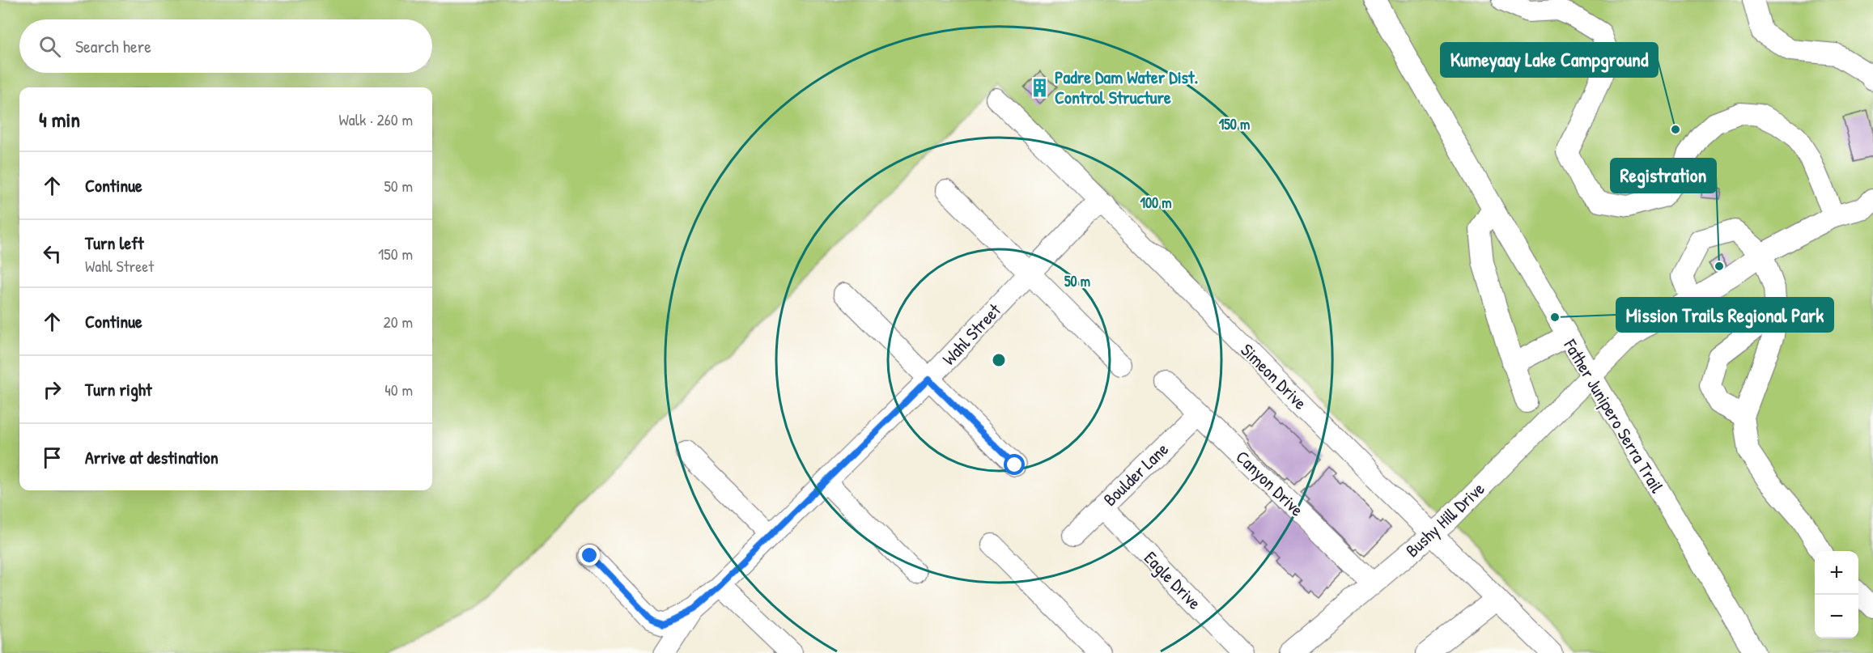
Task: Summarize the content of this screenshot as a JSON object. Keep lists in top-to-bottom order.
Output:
{
  "streets": {
    "street": [
      "Wahl Street",
      "Simeon Drive",
      "Father Junipero Serra Trail",
      "Boulder Lane",
      "Canyon Drive",
      "Bushy Hill Drive",
      "Eagle Drive"
    ]
  },
  "crossings": [
    ["Wahl Street", "Simeon Drive"],
    ["Simeon Drive", "Bushy Hill Drive"],
    ["Father Junipero Serra Trail", "Bushy Hill Drive"],
    ["Boulder Lane", "Canyon Drive"],
    ["Boulder Lane", "Eagle Drive"],
    ["Canyon Drive", "Bushy Hill Drive"]
  ],
  "places": {
    "building": ["Padre Dam Water Dist. Control Structure"],
    "other": ["Kumeyaay Lake Campground", "Registration", "Mission Trails Regional Park"]
  },
  "page": {
    "search": "Search here",
    "heading": ["4 min", "Walk · 260 m"],
    "list": [
      ["Continue", "50 m"],
      ["Turn left", "Wahl Street", "150 m"],
      ["Continue", "20 m"],
      ["Turn right", "40 m"],
      "Arrive at destination"
    ],
    "map_buttons": ["+", "−"]
  },
  "rings": ["150 m", "100 m", "50 m"]
}
